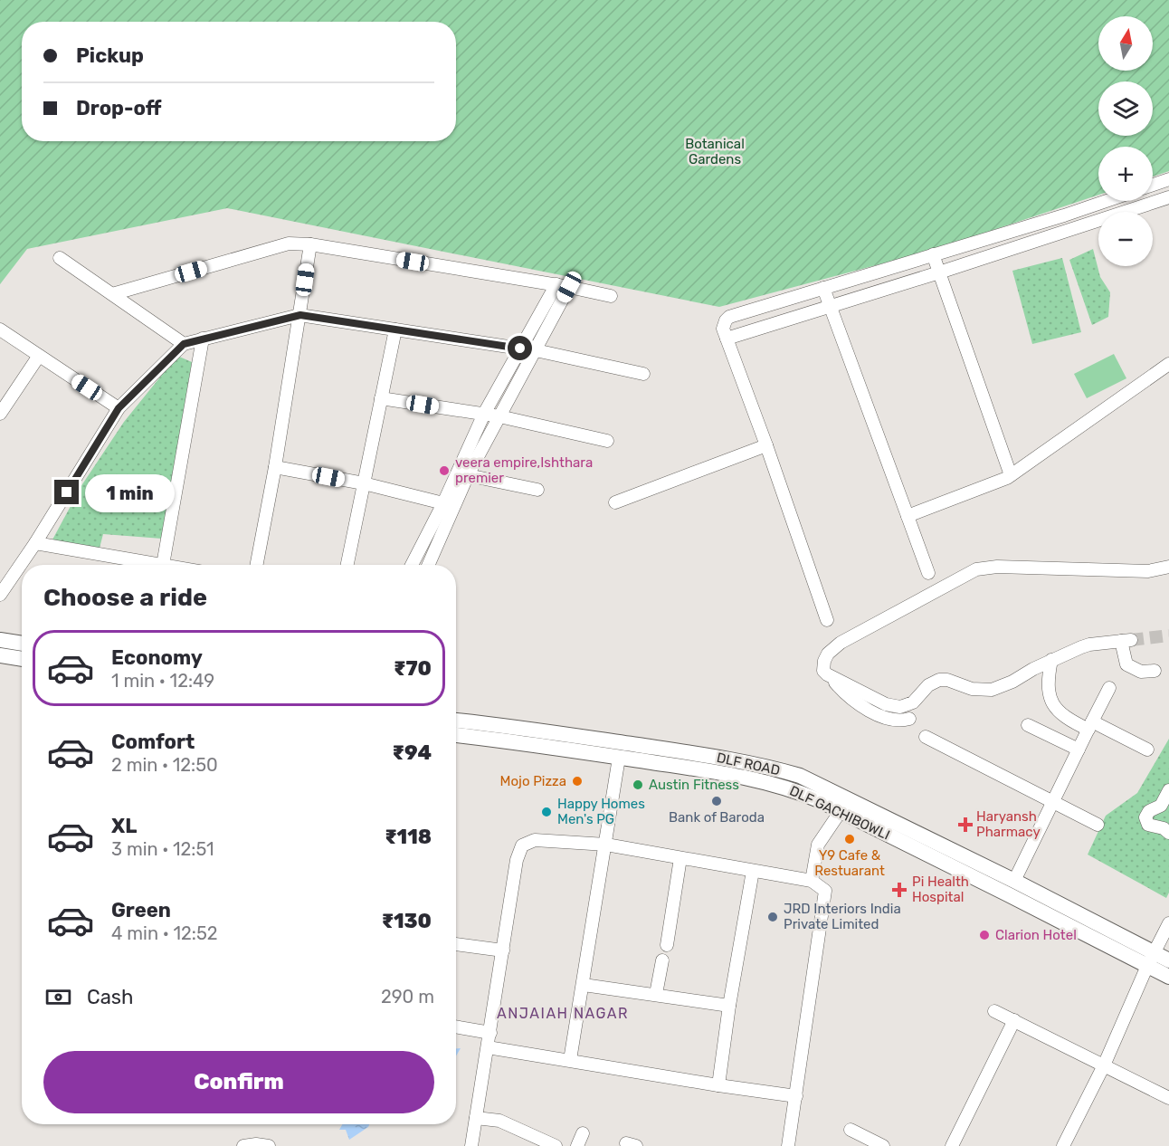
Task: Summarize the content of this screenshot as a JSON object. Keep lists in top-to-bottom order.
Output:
{
  "streets": {
    "main road": ["DLF ROAD", "DLF GACHIBOWLI"]
  },
  "crossings": [
    ["DLF ROAD", "DLF GACHIBOWLI"]
  ],
  "districts": ["ANJAIAH NAGAR"],
  "parks": ["Botanical Gardens"],
  "places": {
    "other": [
      "veera empire,Ishthara premier",
      "Mojo Pizza",
      "Austin Fitness",
      "Bank of Baroda",
      "Happy Homes Men's PG",
      "Y9 Cafe & Restuarant",
      "JRD Interiors India Private Limited",
      "Clarion Hotel"
    ],
    "health": ["Haryansh Pharmacy", "Pi Health Hospital"]
  },
  "north": "top",
  "page": {
    "map_buttons": ["+", "−"],
    "banner": ["Pickup", "Drop-off"],
    "bubble": "1 min",
    "heading": "Choose a ride",
    "list": [
      {
        "name": "Economy",
        "note": "1 min · 12:49",
        "value": "₹70"
      },
      {
        "name": "Comfort",
        "note": "2 min · 12:50",
        "value": "₹94"
      },
      {
        "name": "XL",
        "note": "3 min · 12:51",
        "value": "₹118"
      },
      {
        "name": "Green",
        "note": "4 min · 12:52",
        "value": "₹130"
      }
    ],
    "pay": ["Cash", "290 m"],
    "buttons": "Confirm"
  }
}
